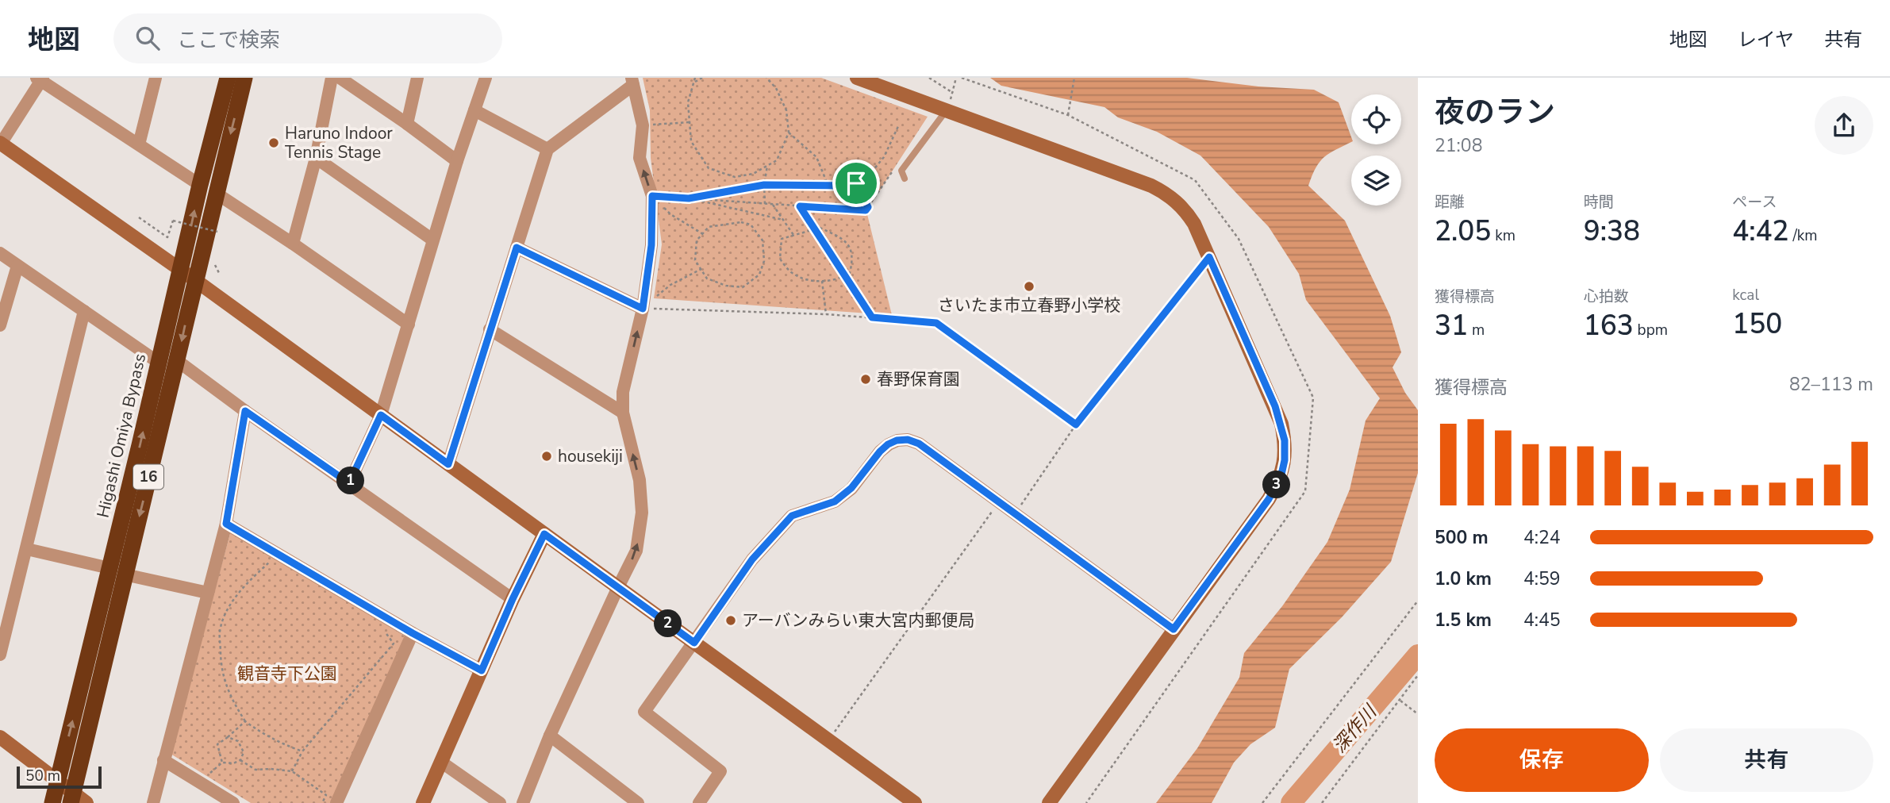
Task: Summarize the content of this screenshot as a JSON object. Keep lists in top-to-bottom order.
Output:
{
  "streets": {
    "highway": ["Higashi Omiya Bypass", "16"]
  },
  "water": ["深作川"],
  "parks": ["観音寺下公園"],
  "places": [
    "Haruno Indoor Tennis Stage",
    "さいたま市立春野小学校",
    "春野保育園",
    "housekiji",
    "アーバンみらい東大宮内郵便局"
  ],
  "scale_bar": "50 m",
  "page": {
    "header": "地図",
    "search": "ここで検索",
    "nav": ["地図", "レイヤ", "共有"],
    "heading": ["夜のラン", "21:08"],
    "stats": [
      ["距離", "2.05 km"],
      ["時間", "9:38"],
      ["ペース", "4:42 /km"],
      ["獲得標高", "31 m"],
      ["心拍数", "163 bpm"],
      ["kcal", "150"]
    ],
    "chart": ["獲得標高", "82–113 m"],
    "pins": ["1", "3", "2"],
    "list": [
      {
        "name": "500 m",
        "note": "4:24"
      },
      {
        "name": "1.0 km",
        "note": "4:59"
      },
      {
        "name": "1.5 km",
        "note": "4:45"
      }
    ],
    "buttons": ["保存", "共有"],
    "scale": "50 m"
  }
}
